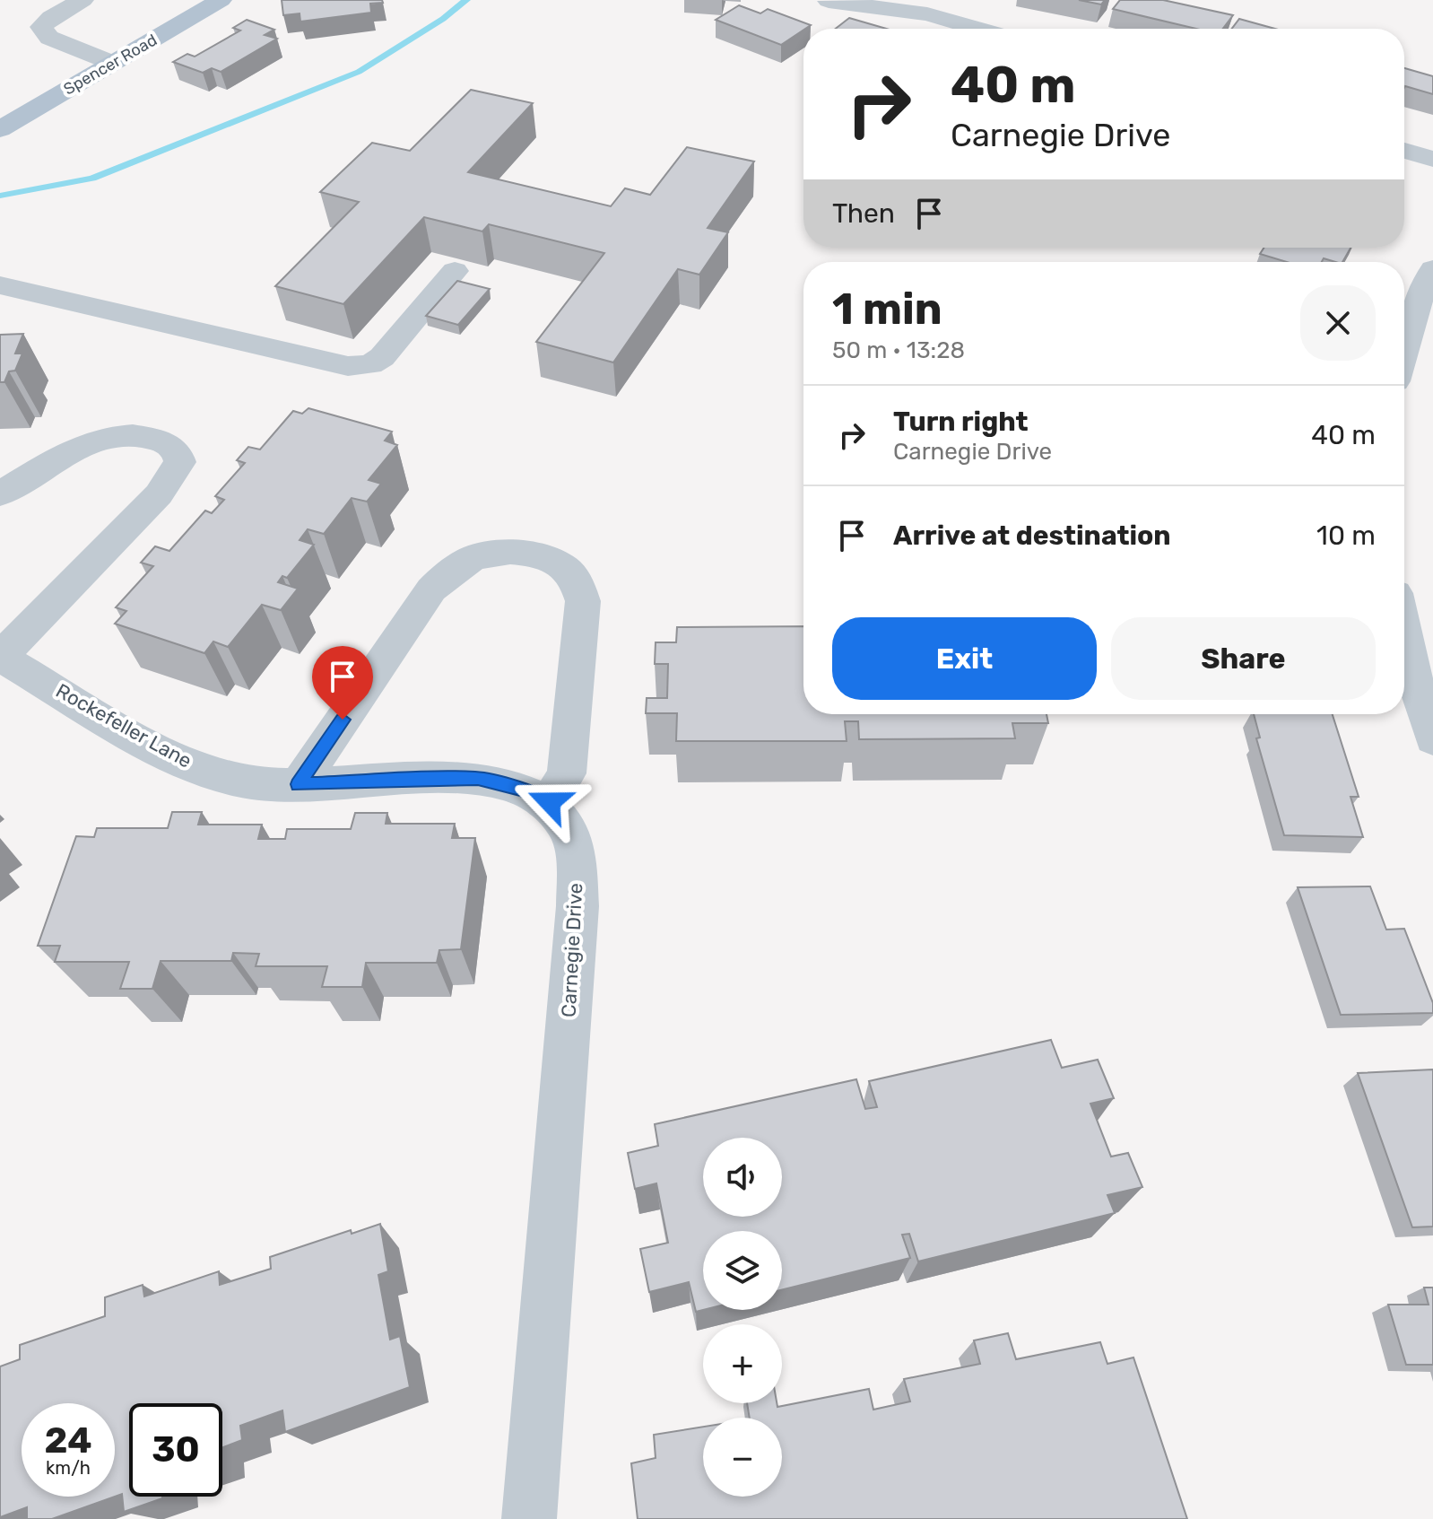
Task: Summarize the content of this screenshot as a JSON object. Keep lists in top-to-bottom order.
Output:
{
  "streets": {
    "main road": ["Spencer Road"],
    "street": ["Rockefeller Lane", "Carnegie Drive"]
  },
  "crossings": [
    ["Rockefeller Lane", "Carnegie Drive"]
  ],
  "page": {
    "turn": ["40 m", "Carnegie Drive"],
    "then": "Then",
    "heading": ["1 min", "50 m · 13:28"],
    "list": [
      {
        "name": "Turn right",
        "note": "Carnegie Drive",
        "value": "40 m"
      },
      {
        "name": "Arrive at destination",
        "value": "10 m"
      }
    ],
    "buttons": ["Exit", "Share"],
    "map_buttons": ["+", "−"],
    "speed": "24 km/h",
    "limit": "30"
  }
}
